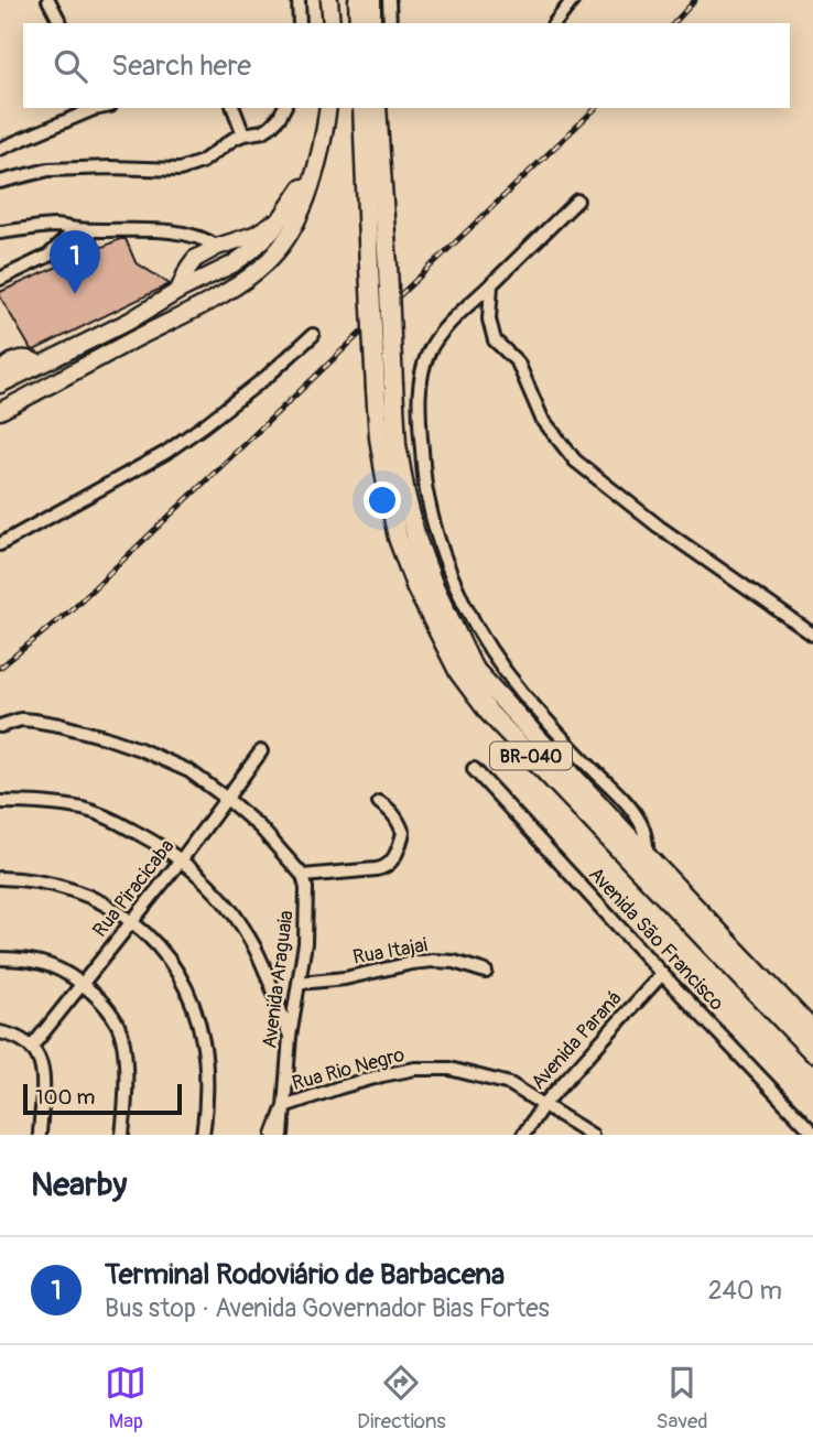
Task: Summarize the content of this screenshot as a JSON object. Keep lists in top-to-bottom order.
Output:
{
  "streets": {
    "highway": ["BR-040"],
    "street": [
      "Rua Piracicaba",
      "Avenida São Francisco",
      "Rua Itajai",
      "Avenida Araguaia",
      "Avenida Paraná",
      "Rua Rio Negro"
    ]
  },
  "crossings": [
    ["Avenida São Francisco", "Avenida Paraná"],
    ["Rua Itajai", "Avenida Araguaia"],
    ["Avenida Araguaia", "Rua Rio Negro"],
    ["Avenida Paraná", "Rua Rio Negro"]
  ],
  "scale_bar": "100 m",
  "page": {
    "search": "Search here",
    "pins": "1",
    "scale": "100 m",
    "heading": "Nearby",
    "list": [
      {
        "mark": "1",
        "name": "Terminal Rodoviário de Barbacena",
        "note": "Bus stop · Avenida Governador Bias Fortes",
        "value": "240 m"
      }
    ],
    "nav": ["Map", "Directions", "Saved"]
  }
}
